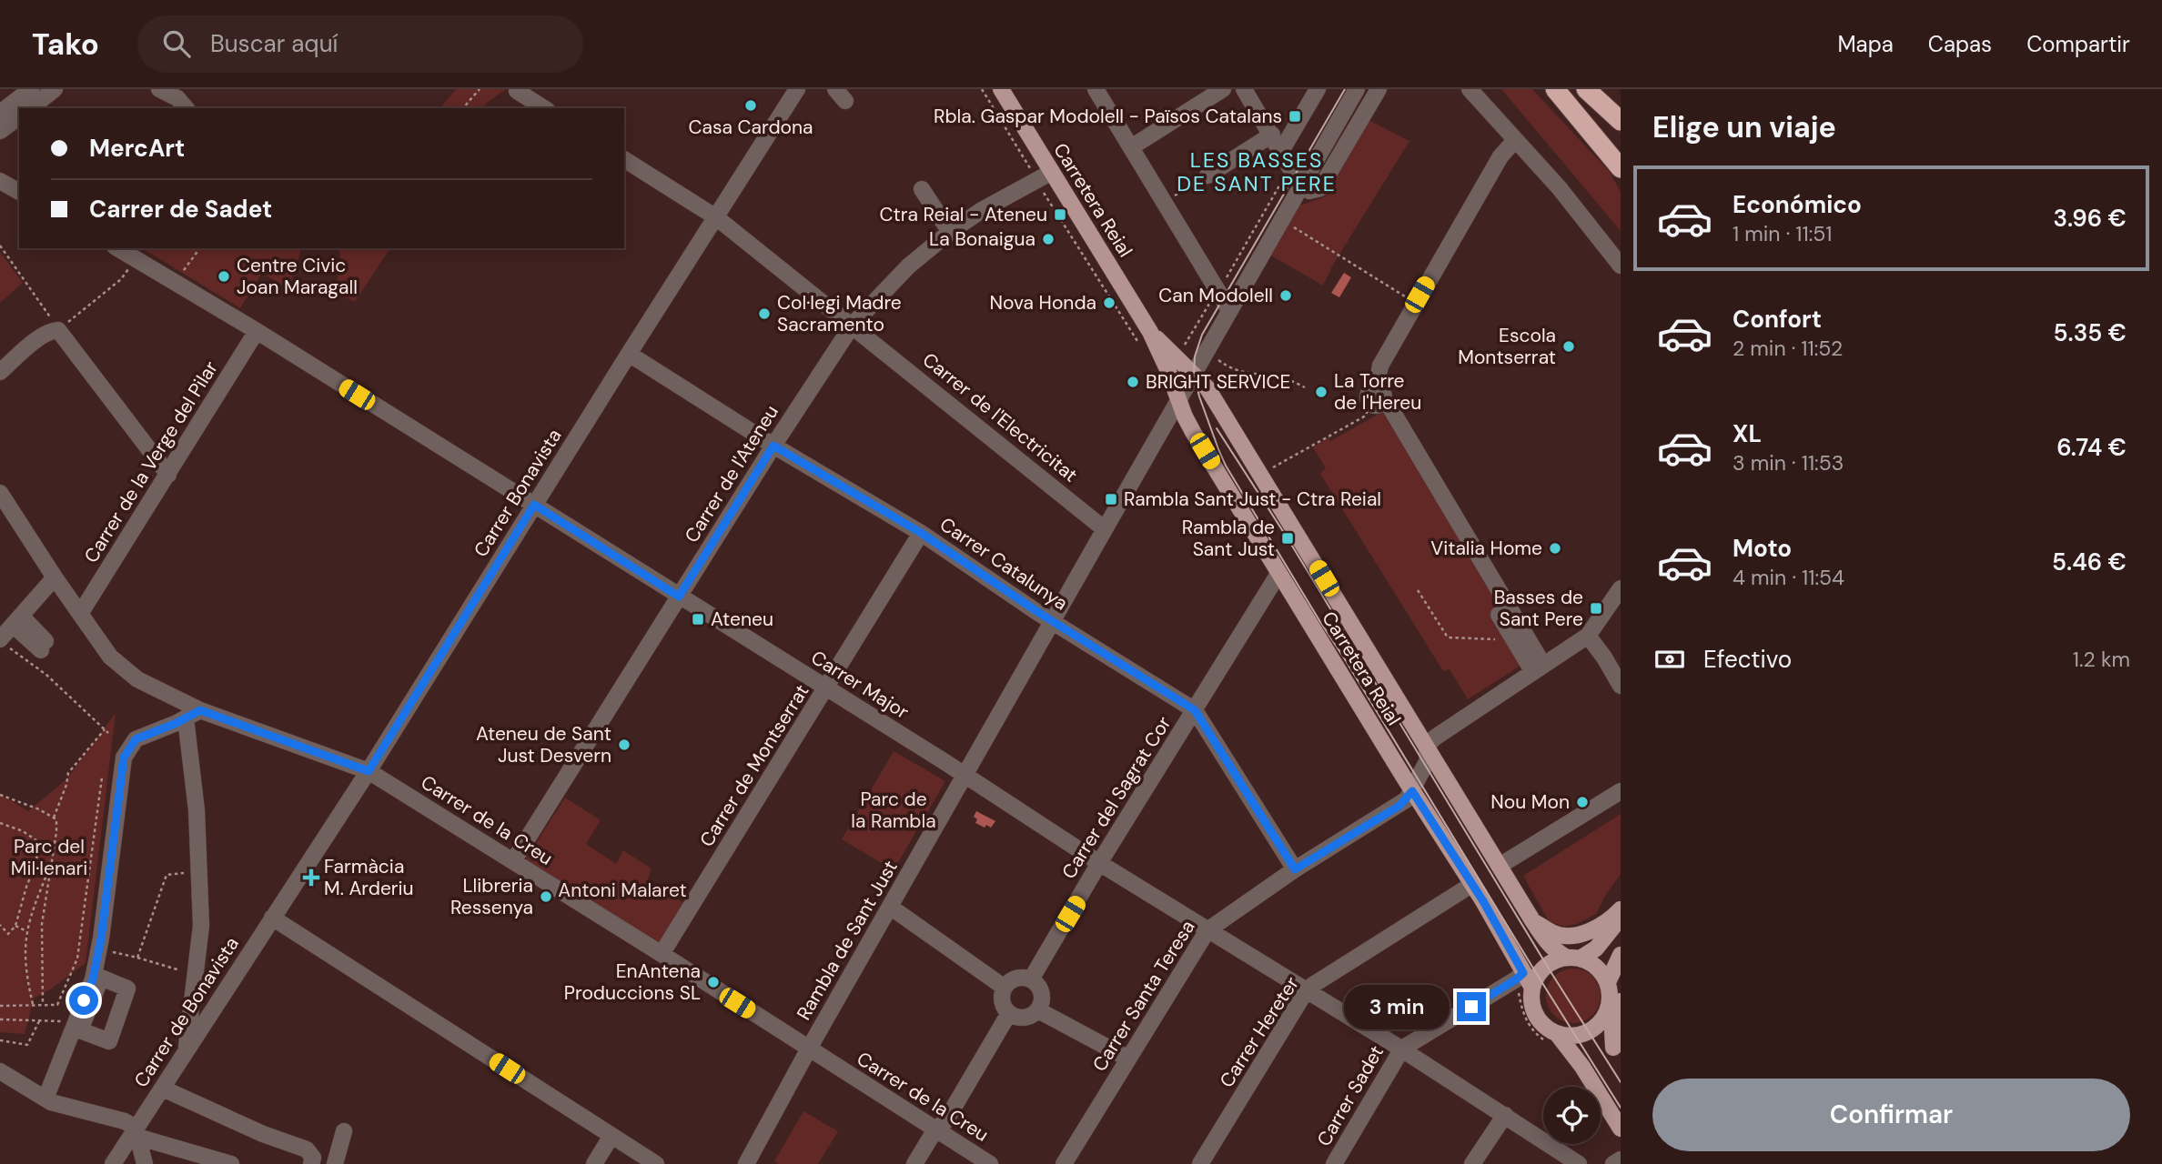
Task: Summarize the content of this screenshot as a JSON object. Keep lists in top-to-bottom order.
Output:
{
  "streets": {
    "main road": ["Carretera Reial"],
    "street": [
      "Carrer de l'Electricitat",
      "Carrer de la Verge del Pilar",
      "Carrer de l'Ateneu",
      "Carrer Bonavista",
      "Carrer Catalunya",
      "Carrer Major",
      "Carrer de Montserrat",
      "Carrer del Sagrat Cor",
      "Carrer de la Creu",
      "Rambla de Sant Just",
      "Carrer Santa Teresa",
      "Carrer de Bonavista",
      "Carrer Hereter",
      "Carrer Sadet"
    ]
  },
  "crossings": [
    ["Carretera Reial", "Carrer de l'Ateneu"],
    ["Carretera Reial", "Carrer del Sagrat Cor"],
    ["Carretera Reial", "Rambla de Sant Just"],
    ["Carretera Reial", "Carrer Santa Teresa"],
    ["Carretera Reial", "Carrer Hereter"],
    ["Carrer de l'Electricitat", "Carrer de l'Ateneu"],
    ["Carrer de l'Electricitat", "Carrer Bonavista"],
    ["Carrer de l'Electricitat", "Rambla de Sant Just"],
    ["Carrer de la Verge del Pilar", "Carrer Major"],
    ["Carrer de la Verge del Pilar", "Carrer de la Creu"],
    ["Carrer de l'Ateneu", "Carrer Catalunya"],
    ["Carrer de l'Ateneu", "Carrer Major"],
    ["Carrer de l'Ateneu", "Carrer de la Creu"],
    ["Carrer Bonavista", "Carrer Catalunya"],
    ["Carrer Bonavista", "Carrer Major"],
    ["Carrer Bonavista", "Carrer de la Creu"],
    ["Carrer Bonavista", "Carrer de Bonavista"],
    ["Carrer Catalunya", "Carrer de Montserrat"],
    ["Carrer Catalunya", "Carrer del Sagrat Cor"],
    ["Carrer Catalunya", "Rambla de Sant Just"],
    ["Carrer Catalunya", "Carrer Santa Teresa"],
    ["Carrer Major", "Carrer de Montserrat"],
    ["Carrer Major", "Carrer del Sagrat Cor"],
    ["Carrer Major", "Rambla de Sant Just"],
    ["Carrer Major", "Carrer Santa Teresa"],
    ["Carrer Major", "Carrer Hereter"],
    ["Carrer Major", "Carrer Sadet"],
    ["Carrer de Montserrat", "Carrer de la Creu"],
    ["Carrer de la Creu", "Rambla de Sant Just"]
  ],
  "districts": ["LES BASSES DE SANT PERE"],
  "parks": ["Parc de la Rambla", "Parc del Mil·lenari", "Antoni Malaret"],
  "places": {
    "other": [
      "Casa Cardona",
      "La Bonaigua",
      "Centre Civic Joan Maragall",
      "Can Modolell",
      "Nova Honda",
      "Col·legi Madre Sacramento",
      "Escola Montserrat",
      "BRIGHT SERVICE",
      "La Torre de l'Hereu",
      "Vitalia Home",
      "Ateneu de Sant Just Desvern",
      "Nou Mon",
      "Llibreria Ressenya",
      "EnAntena Produccions SL"
    ],
    "transit": [
      "Rbla. Gaspar Modolell - Països Catalans",
      "Ctra Reial - Ateneu",
      "Rambla Sant Just - Ctra Reial",
      "Rambla de Sant Just",
      "Basses de Sant Pere",
      "Ateneu"
    ],
    "health": ["Farmàcia M. Arderiu"]
  },
  "page": {
    "header": "Tako",
    "search": "Buscar aquí",
    "nav": ["Mapa", "Capas", "Compartir"],
    "heading": "Elige un viaje",
    "banner": ["MercArt", "Carrer de Sadet"],
    "list": [
      {
        "name": "Económico",
        "note": "1 min · 11:51",
        "value": "3.96 €"
      },
      {
        "name": "Confort",
        "note": "2 min · 11:52",
        "value": "5.35 €"
      },
      {
        "name": "XL",
        "note": "3 min · 11:53",
        "value": "6.74 €"
      },
      {
        "name": "Moto",
        "note": "4 min · 11:54",
        "value": "5.46 €"
      }
    ],
    "pay": ["Efectivo", "1.2 km"],
    "bubble": "3 min",
    "buttons": "Confirmar"
  }
}
